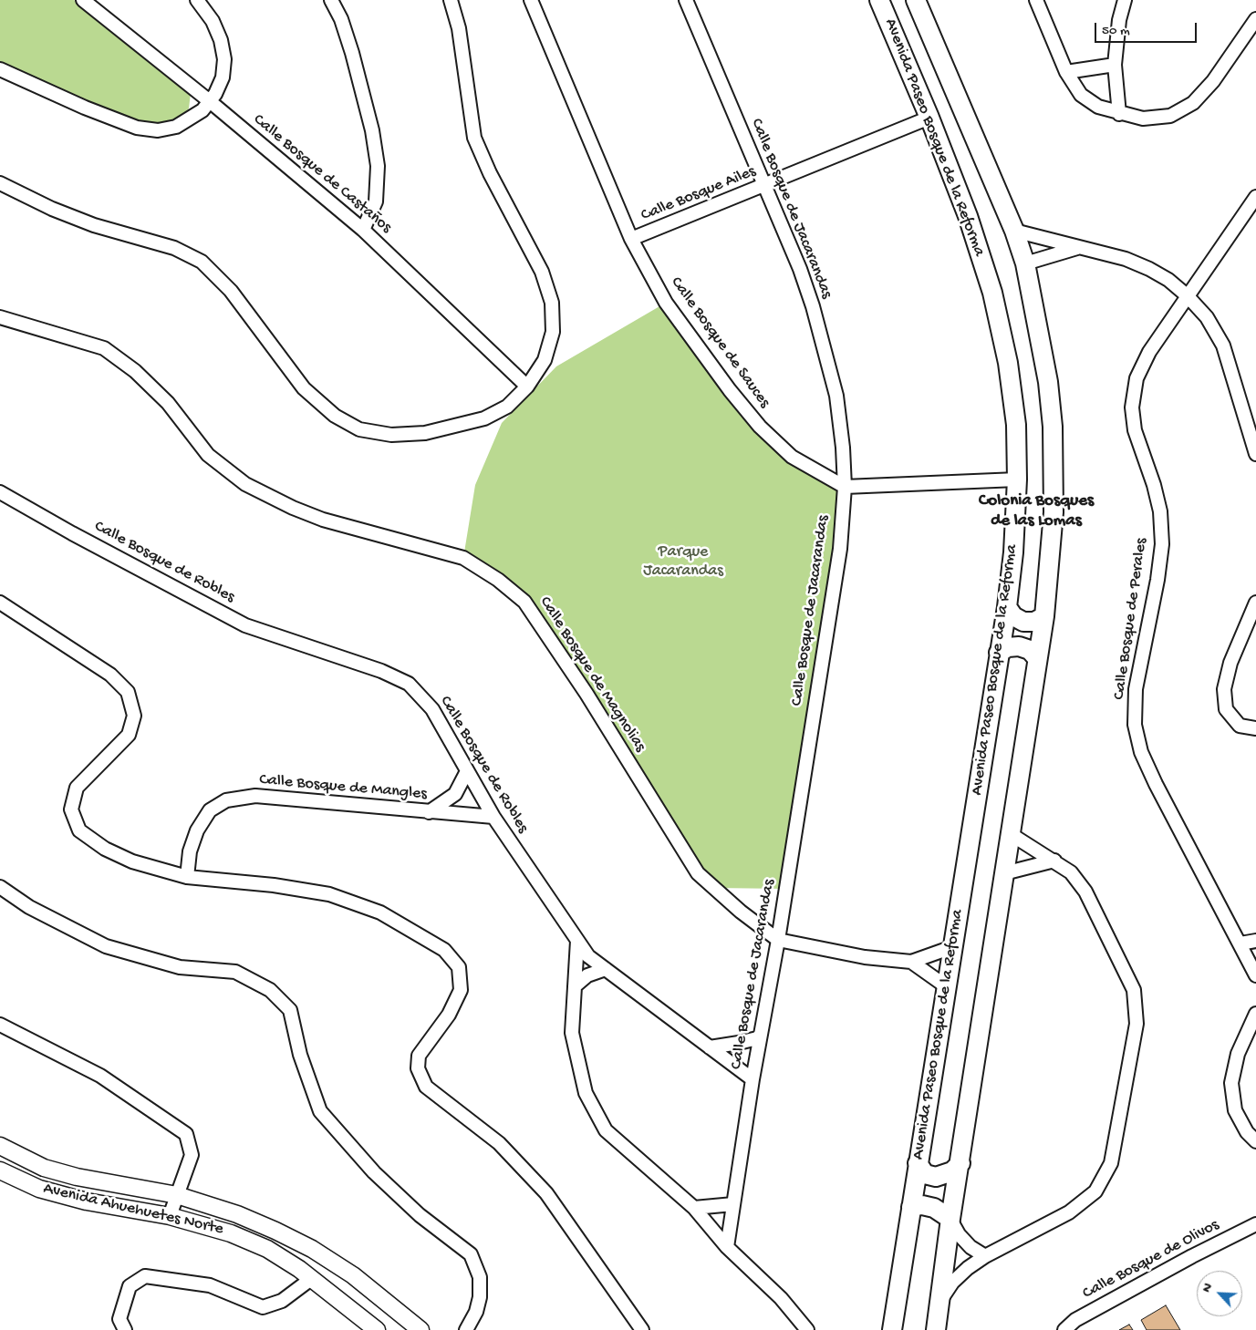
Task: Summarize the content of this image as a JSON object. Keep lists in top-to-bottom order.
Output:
{
  "streets": {
    "main road": ["Avenida Paseo Bosque de la Reforma"],
    "street": [
      "Calle Bosque de Castaños",
      "Calle Bosque Ailes",
      "Calle Bosque de Jacarandas",
      "Calle Bosque de Sauces",
      "Calle Bosque de Robles",
      "Calle Bosque de Perales",
      "Calle Bosque de Magnolias",
      "Calle Bosque de Mangles",
      "Avenida Ahuehuetes Norte",
      "Calle Bosque de Olivos"
    ]
  },
  "crossings": [
    ["Avenida Paseo Bosque de la Reforma", "Calle Bosque Ailes"],
    ["Avenida Paseo Bosque de la Reforma", "Calle Bosque de Magnolias"],
    ["Calle Bosque Ailes", "Calle Bosque de Jacarandas"],
    ["Calle Bosque Ailes", "Calle Bosque de Sauces"],
    ["Calle Bosque de Jacarandas", "Calle Bosque de Sauces"],
    ["Calle Bosque de Jacarandas", "Calle Bosque de Robles"],
    ["Calle Bosque de Jacarandas", "Calle Bosque de Magnolias"],
    ["Calle Bosque de Robles", "Calle Bosque de Mangles"]
  ],
  "districts": ["Colonia Bosques de las Lomas"],
  "parks": ["Parque Jacarandas"],
  "scale_bar": "50 m",
  "north": "top left"
}
